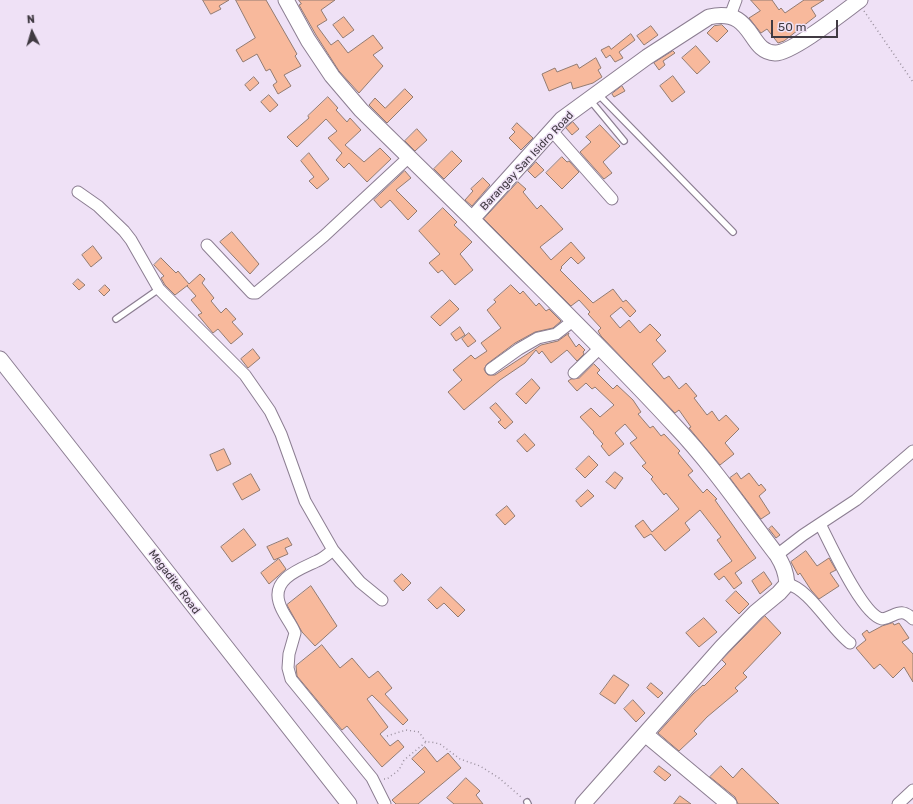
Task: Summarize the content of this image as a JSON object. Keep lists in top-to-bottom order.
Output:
{
  "streets": {
    "street": ["Barangay San Isidro Road", "Megadike Road"]
  },
  "scale_bar": "50 m",
  "north": "top"
}
